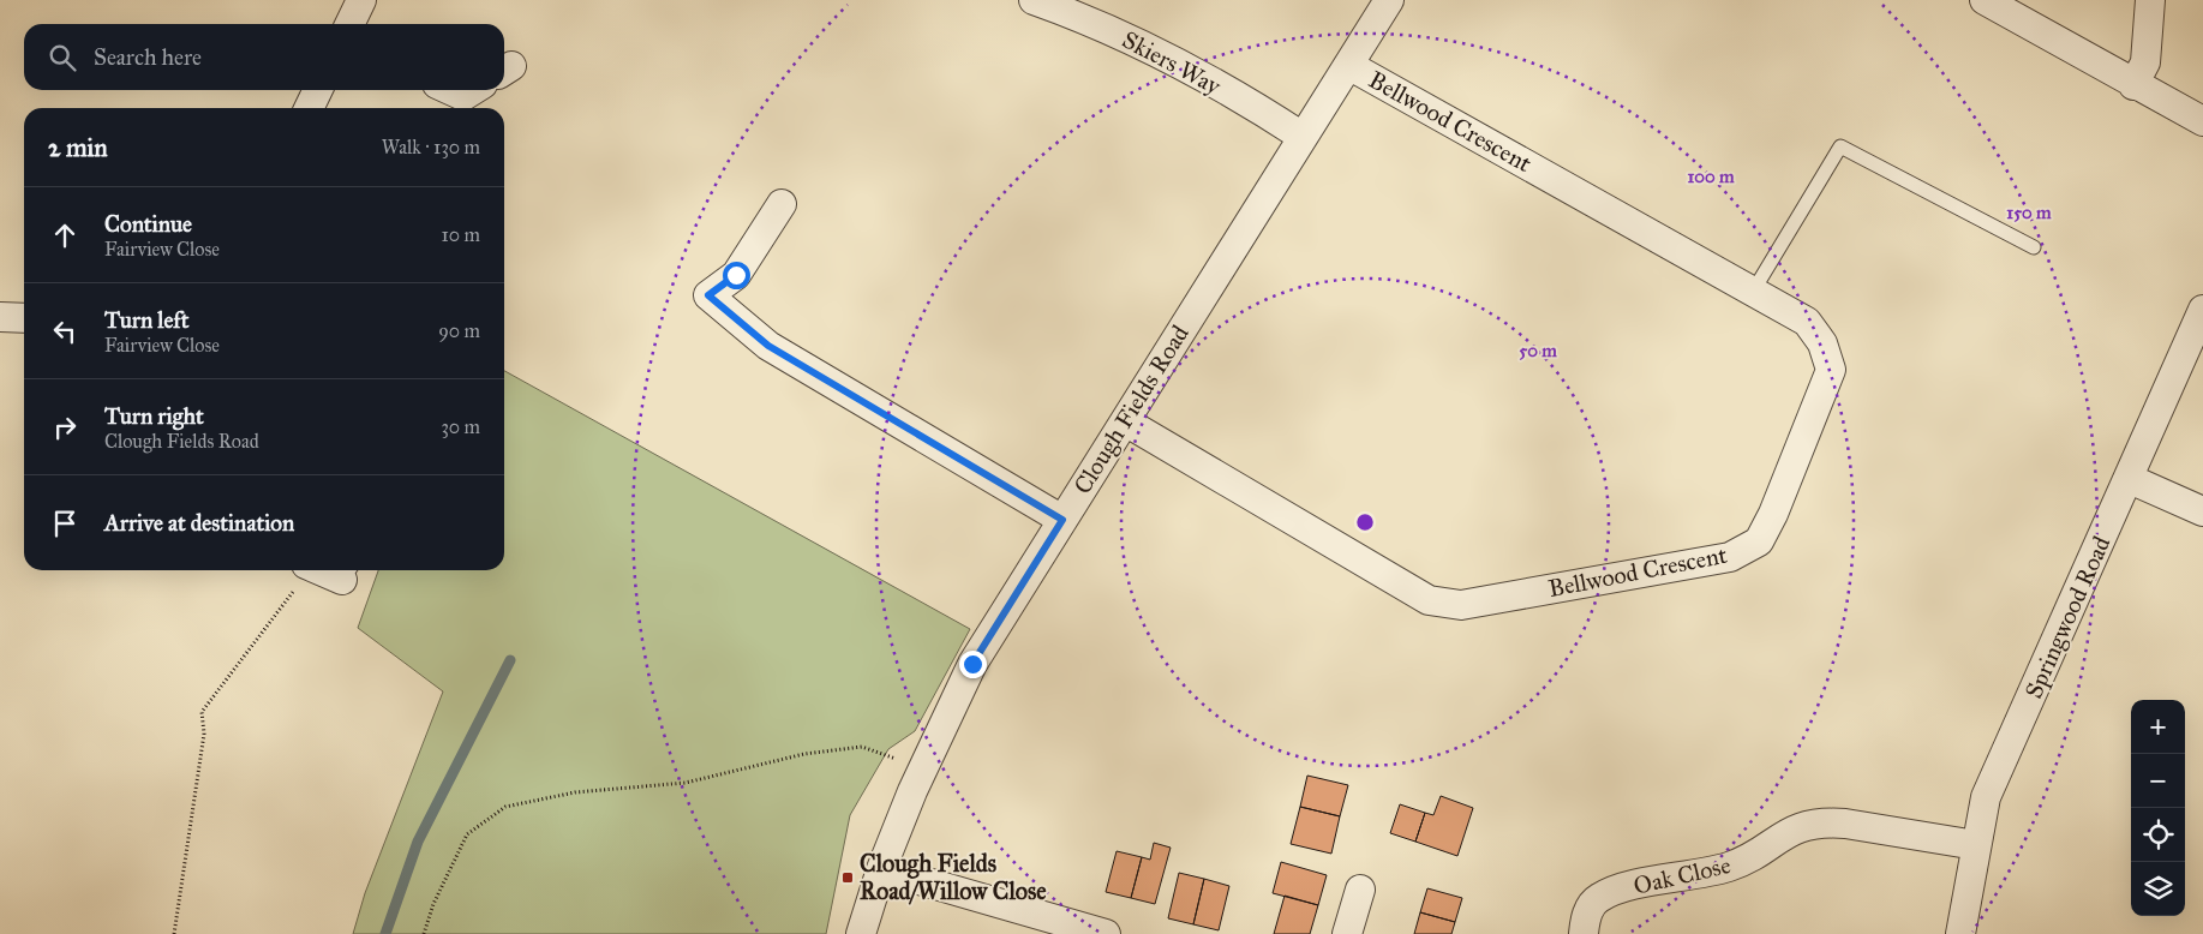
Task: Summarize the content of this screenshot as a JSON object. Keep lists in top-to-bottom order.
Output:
{
  "streets": {
    "street": [
      "Skiers Way",
      "Bellwood Crescent",
      "Clough Fields Road",
      "Springwood Road",
      "Oak Close"
    ]
  },
  "crossings": [
    ["Skiers Way", "Clough Fields Road"],
    ["Bellwood Crescent", "Clough Fields Road"],
    ["Springwood Road", "Oak Close"]
  ],
  "places": {
    "transit": ["Clough Fields Road/Willow Close"]
  },
  "page": {
    "search": "Search here",
    "heading": ["2 min", "Walk · 130 m"],
    "list": [
      ["Continue", "Fairview Close", "10 m"],
      ["Turn left", "Fairview Close", "90 m"],
      ["Turn right", "Clough Fields Road", "30 m"],
      "Arrive at destination"
    ],
    "map_buttons": ["+", "−"]
  },
  "rings": ["100 m", "150 m", "50 m"]
}
